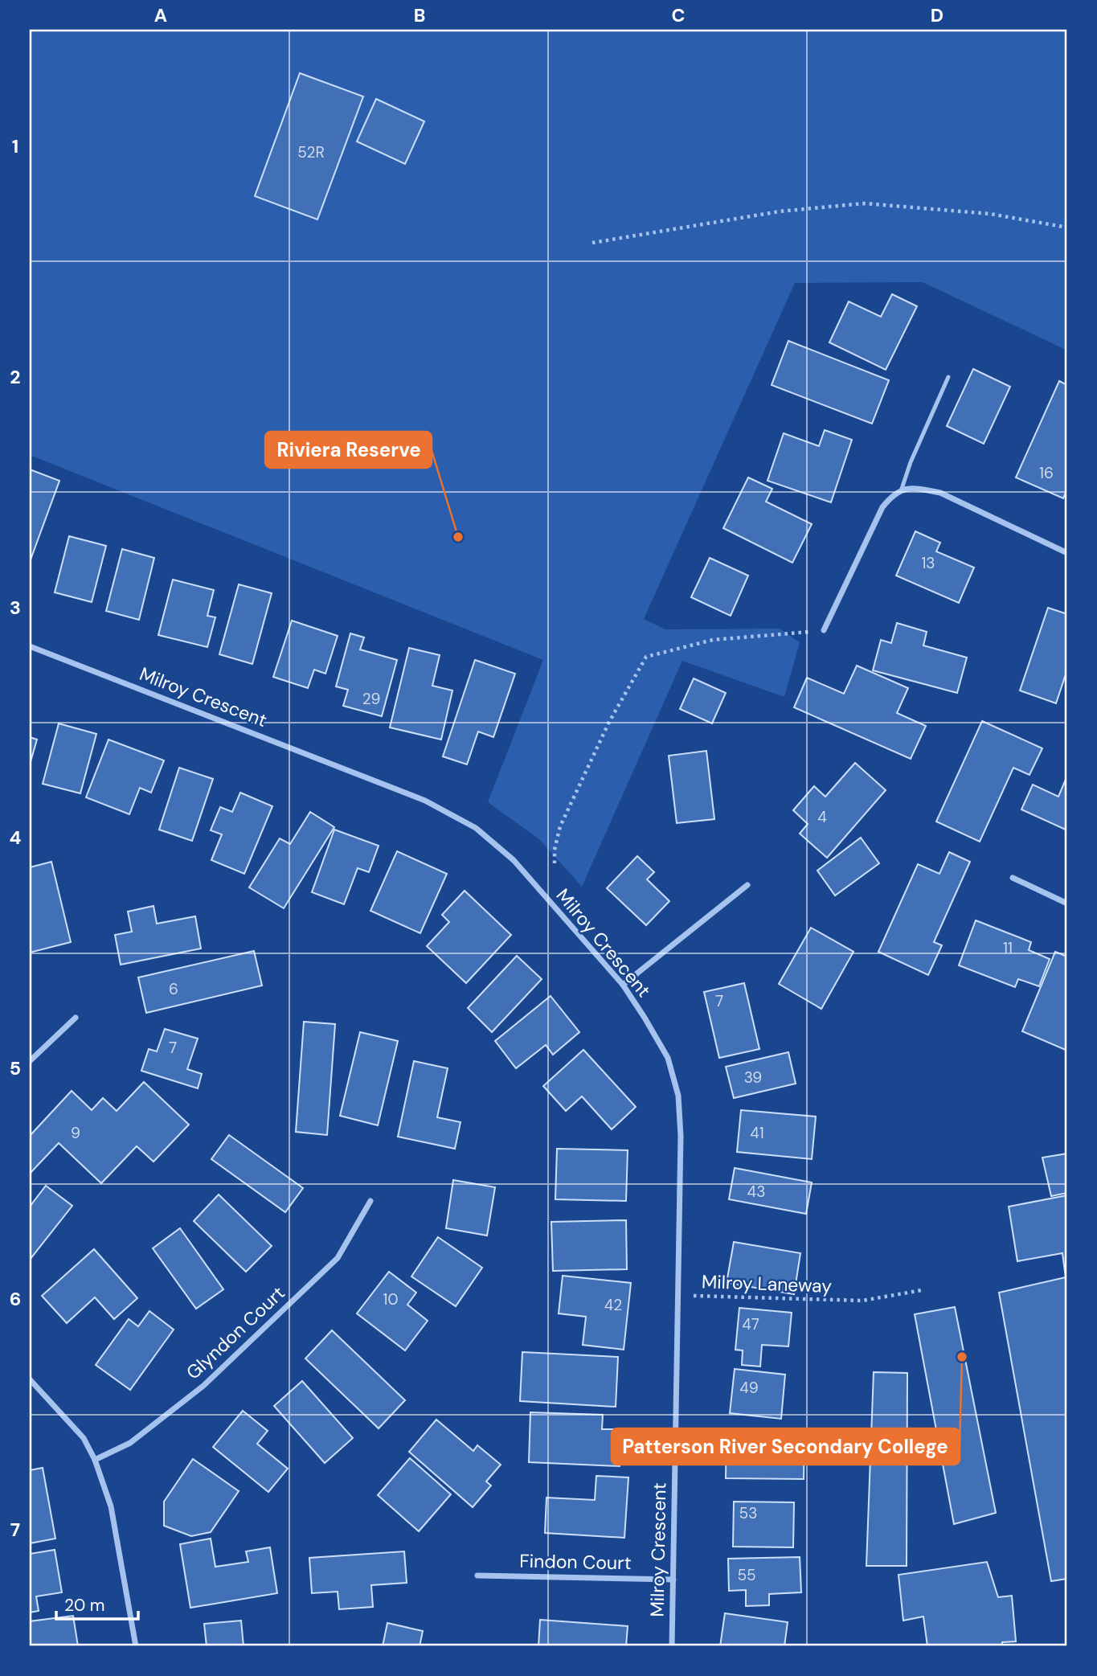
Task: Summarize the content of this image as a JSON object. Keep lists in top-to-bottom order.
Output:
{
  "streets": {
    "street": ["Milroy Crescent", "Glyndon Court", "Findon Court"],
    "path": ["Milroy Laneway"]
  },
  "crossings": [
    ["Milroy Crescent", "Milroy Laneway"],
    ["Milroy Crescent", "Findon Court"]
  ],
  "places": ["Riviera Reserve", "Patterson River Secondary College"],
  "house_numbers": [
    "52R",
    "16",
    "13",
    "29",
    "4",
    "11",
    "6",
    "7",
    "7",
    "39",
    "9",
    "41",
    "43",
    "10",
    "42",
    "47",
    "49",
    "53",
    "55"
  ],
  "scale_bar": "20 m",
  "grid": {
    "columns": [
      "A",
      "B",
      "C",
      "D"
    ],
    "rows": [
      "1",
      "2",
      "3",
      "4",
      "5",
      "6",
      "7"
    ]
  }
}
